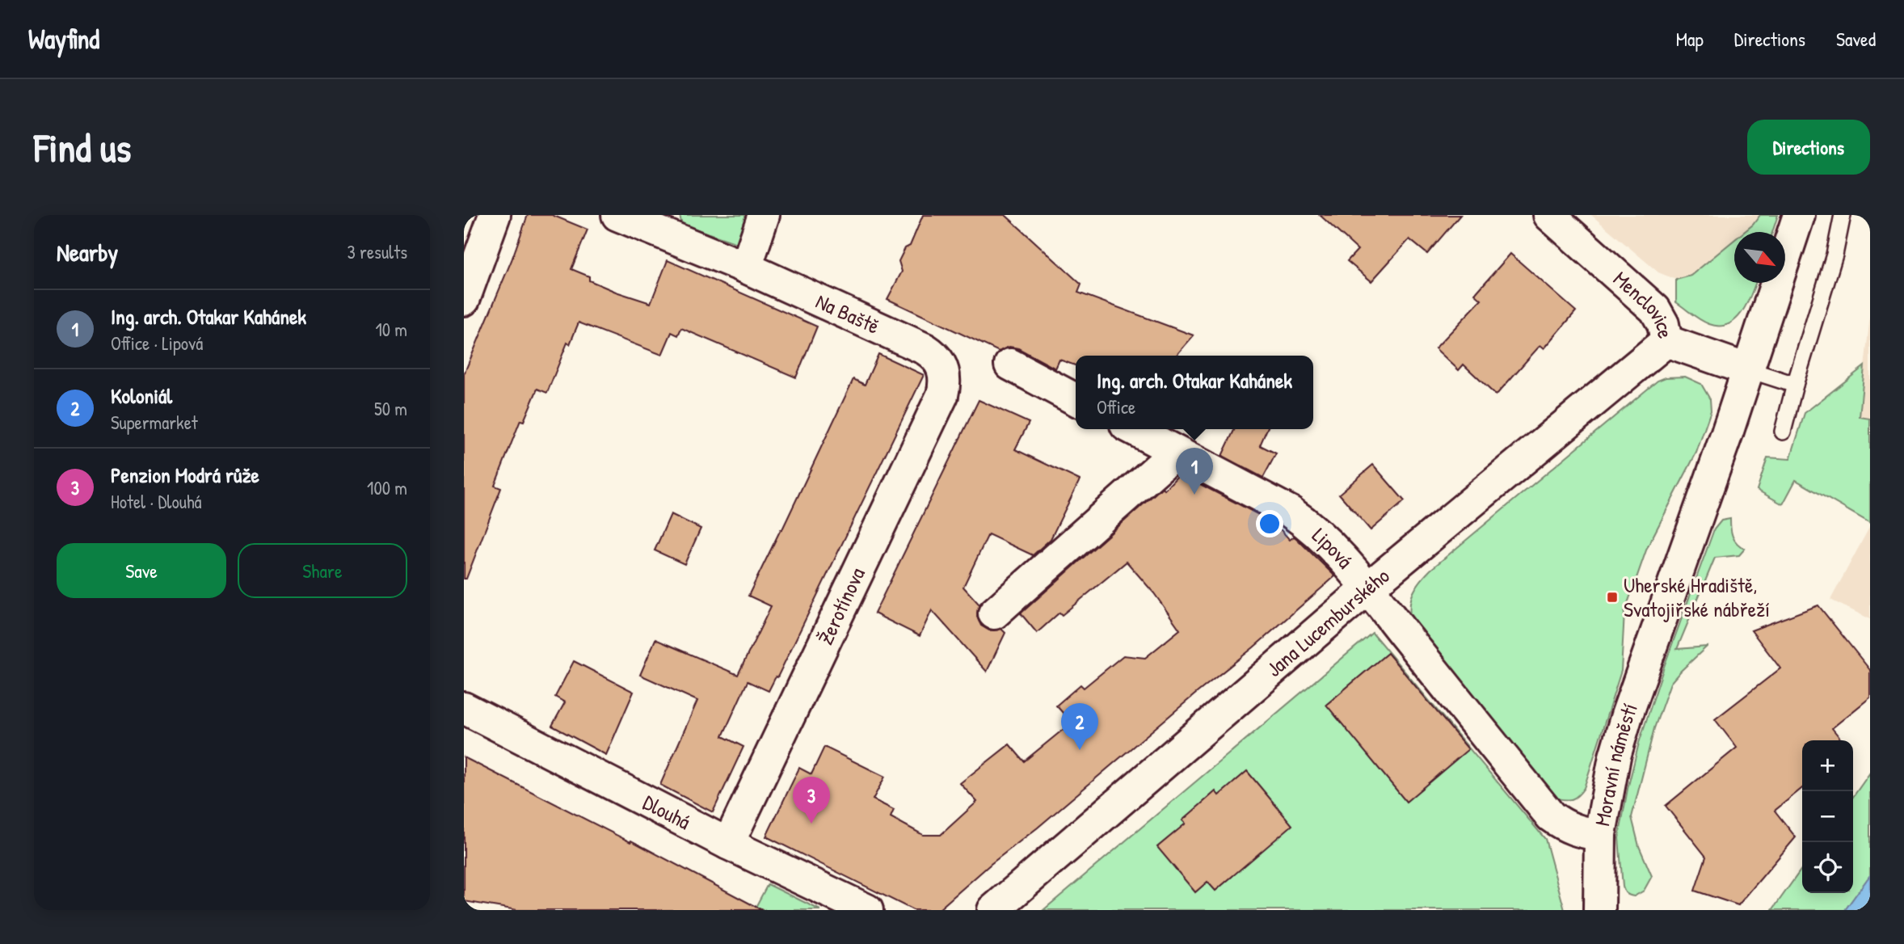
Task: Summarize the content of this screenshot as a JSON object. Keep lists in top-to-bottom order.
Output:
{
  "streets": {
    "street": [
      "Menclovice",
      "Na Baště",
      "Lipová",
      "Žerotínova",
      "Jana Lucemburského",
      "Moravní náměstí",
      "Dlouhá"
    ]
  },
  "crossings": [
    ["Menclovice", "Jana Lucemburského"],
    ["Menclovice", "Moravní náměstí"],
    ["Na Baště", "Žerotínova"],
    ["Lipová", "Jana Lucemburského"],
    ["Lipová", "Moravní náměstí"],
    ["Žerotínova", "Dlouhá"],
    ["Jana Lucemburského", "Moravní náměstí"]
  ],
  "places": {
    "transit": ["Uherské Hradiště, Svatojiřské nábřeží"]
  },
  "north": "bottom right",
  "page": {
    "header": "Wayfind",
    "nav": ["Map", "Directions", "Saved"],
    "buttons": [
      "Directions",
      ["Save", "Share"]
    ],
    "title": "Find us",
    "heading": ["Nearby", "3 results"],
    "list": [
      {
        "mark": "1",
        "name": "Ing. arch. Otakar Kahánek",
        "note": "Office · Lipová",
        "value": "10 m"
      },
      {
        "mark": "2",
        "name": "Koloniál",
        "note": "Supermarket",
        "value": "50 m"
      },
      {
        "mark": "3",
        "name": "Penzion Modrá růže",
        "note": "Hotel · Dlouhá",
        "value": "100 m"
      }
    ],
    "popup": ["Ing. arch. Otakar Kahánek", "Office"],
    "pins": ["1", "2", "3"],
    "map_buttons": ["+", "−"]
  }
}
